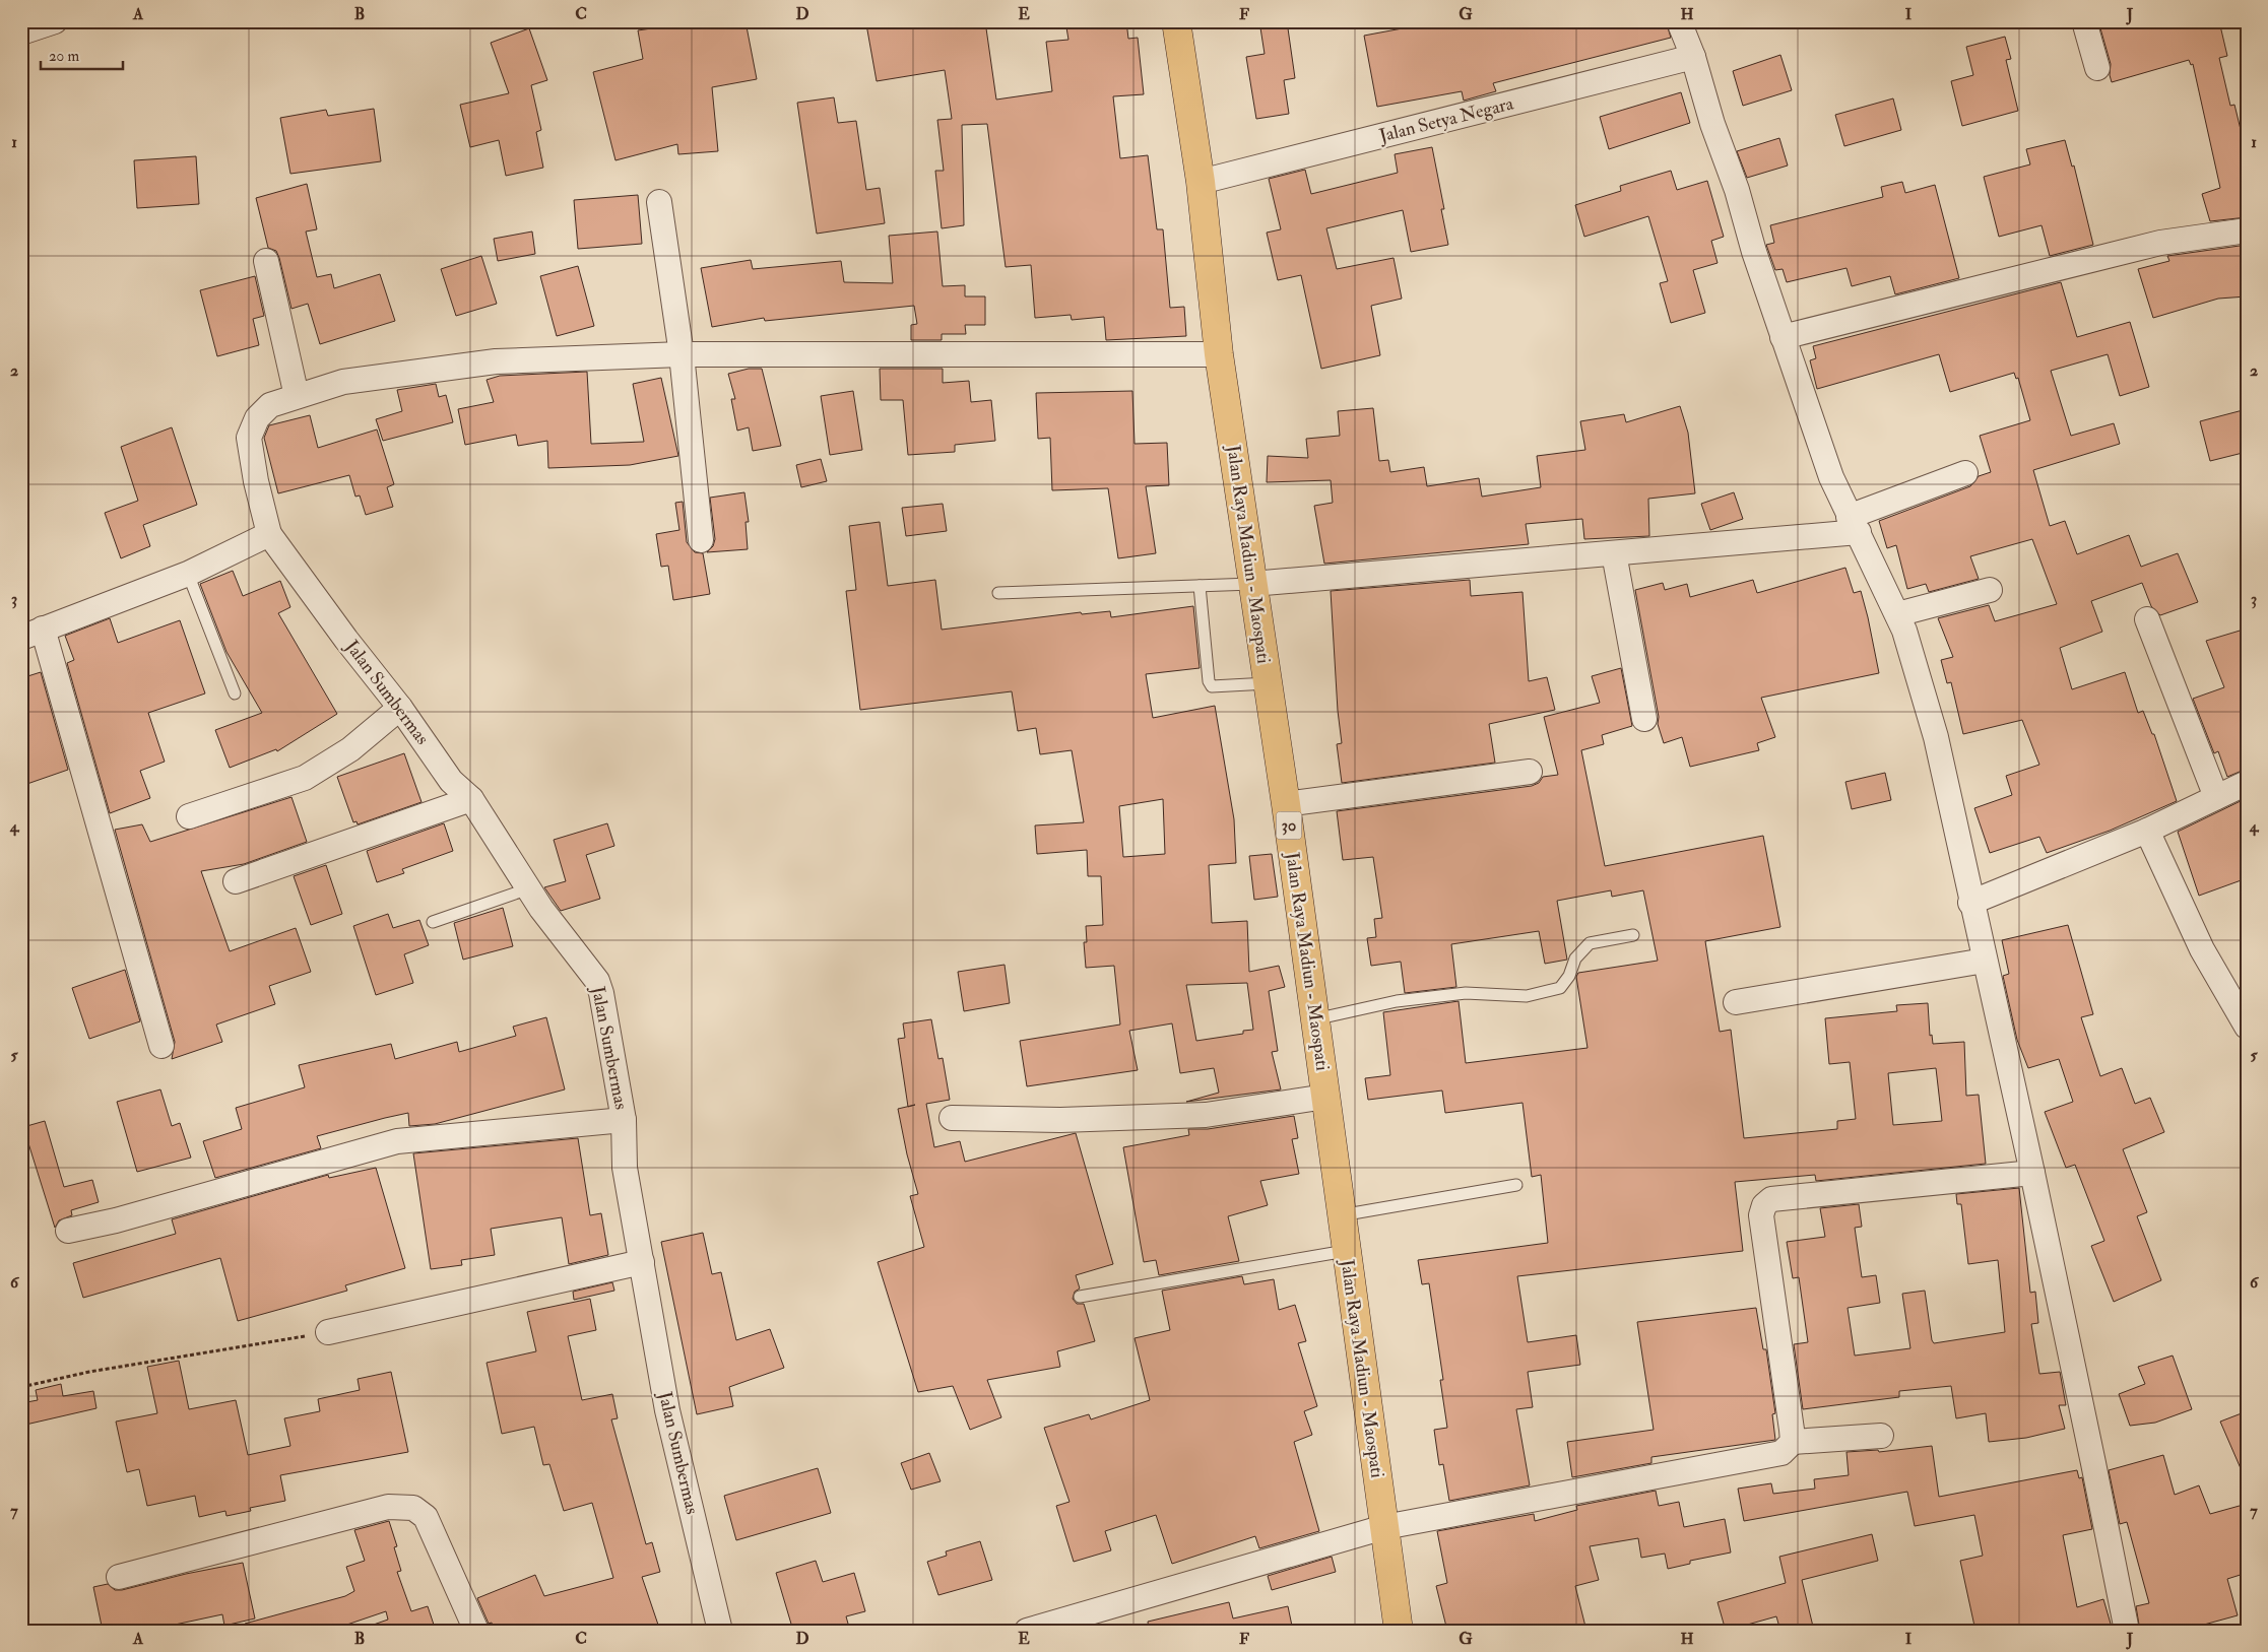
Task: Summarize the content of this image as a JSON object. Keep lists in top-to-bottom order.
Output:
{
  "streets": {
    "highway": ["Jalan Raya Madiun - Maospati", "30"],
    "street": ["Jalan Setya Negara", "Jalan Sumbermas"]
  },
  "crossings": [
    ["Jalan Setya Negara", "Jalan Raya Madiun - Maospati"]
  ],
  "scale_bar": "20 m",
  "grid": {
    "columns": [
      "A",
      "B",
      "C",
      "D",
      "E",
      "F",
      "G",
      "H",
      "I",
      "J"
    ],
    "rows": [
      "1",
      "2",
      "3",
      "4",
      "5",
      "6",
      "7"
    ]
  }
}
